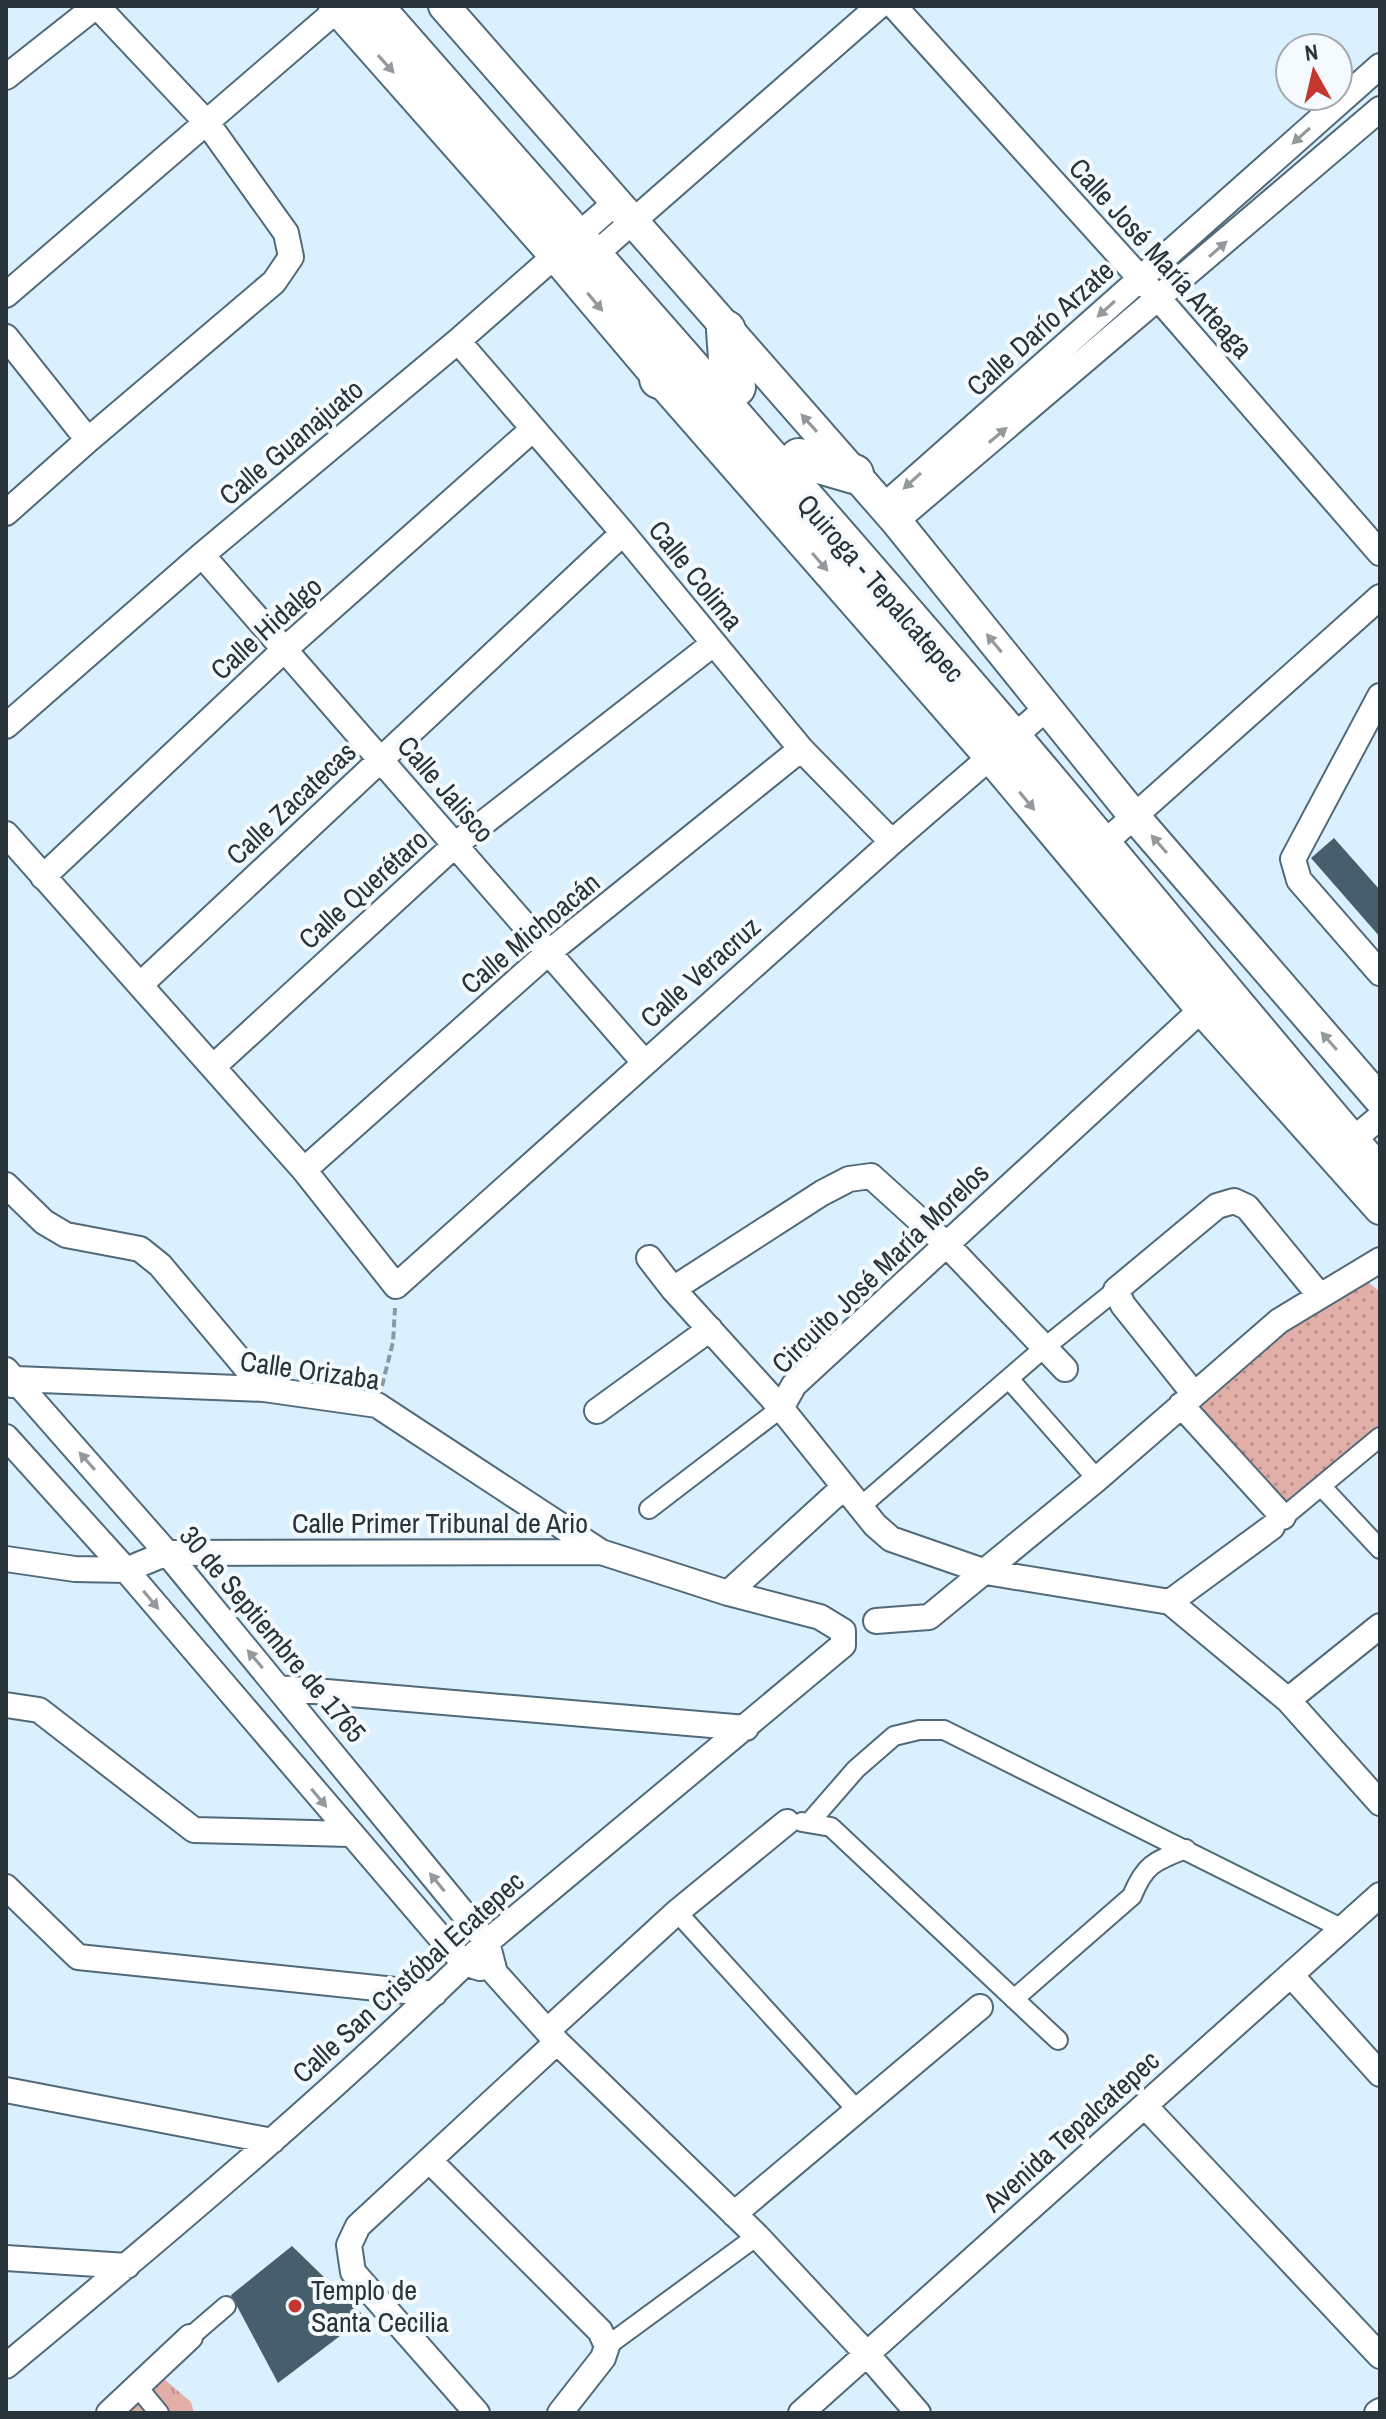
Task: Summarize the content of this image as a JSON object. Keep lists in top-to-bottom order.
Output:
{
  "streets": {
    "main road": ["Quiroga - Tepalcatepec"],
    "street": [
      "Calle José María Arteaga",
      "Calle Darío Arzate",
      "Calle Guanajuato",
      "Calle Colima",
      "Calle Hidalgo",
      "Calle Jalisco",
      "Calle Zacatecas",
      "Calle Querétaro",
      "Calle Michoacán",
      "Calle Veracruz",
      "Circuito José María Morelos",
      "Calle Orizaba",
      "Calle Primer Tribunal de Ario",
      "30 de Septiembre de 1765",
      "Calle San Cristóbal Ecatepec",
      "Avenida Tepalcatepec"
    ]
  },
  "crossings": [
    ["Calle José María Arteaga", "Calle Darío Arzate"],
    ["Calle Guanajuato", "Calle Colima"],
    ["Calle Guanajuato", "Quiroga - Tepalcatepec"],
    ["Calle Guanajuato", "Calle Jalisco"],
    ["Calle Colima", "Calle Hidalgo"],
    ["Calle Colima", "Calle Zacatecas"],
    ["Calle Colima", "Calle Querétaro"],
    ["Calle Colima", "Calle Michoacán"],
    ["Calle Colima", "Calle Veracruz"],
    ["Quiroga - Tepalcatepec", "Calle Veracruz"],
    ["Quiroga - Tepalcatepec", "Circuito José María Morelos"],
    ["Calle Hidalgo", "Calle Jalisco"],
    ["Calle Jalisco", "Calle Zacatecas"],
    ["Calle Jalisco", "Calle Querétaro"],
    ["Calle Jalisco", "Calle Michoacán"],
    ["Calle Jalisco", "Calle Veracruz"],
    ["Calle Orizaba", "Calle Primer Tribunal de Ario"],
    ["Calle Orizaba", "30 de Septiembre de 1765"],
    ["Calle Primer Tribunal de Ario", "30 de Septiembre de 1765"],
    ["Calle Primer Tribunal de Ario", "Calle San Cristóbal Ecatepec"],
    ["30 de Septiembre de 1765", "Calle San Cristóbal Ecatepec"]
  ],
  "places": ["Templo de Santa Cecilia"],
  "north": "top"
}
